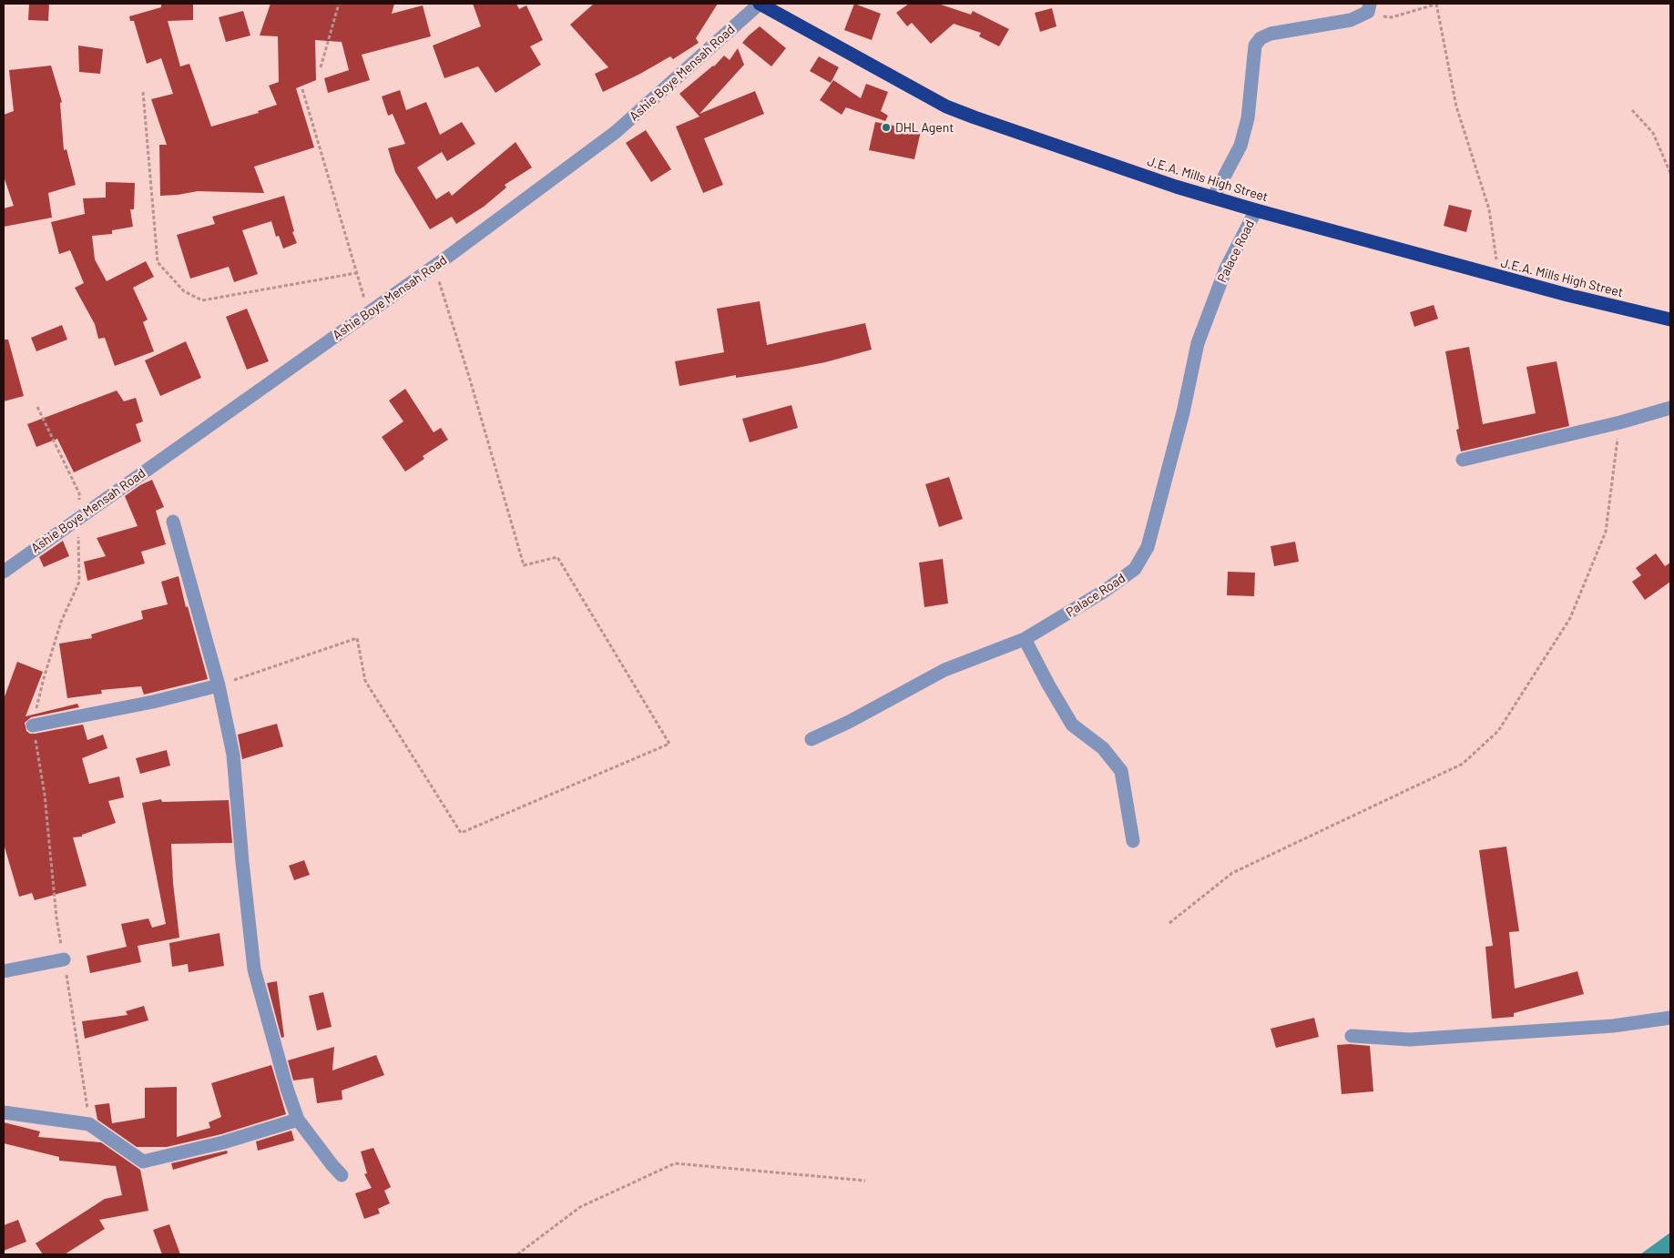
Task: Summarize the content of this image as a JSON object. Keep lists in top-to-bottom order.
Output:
{
  "streets": {
    "highway": ["J.E.A. Mills High Street"],
    "street": ["Ashie Boye Mensah Road", "Palace Road"]
  },
  "crossings": [
    ["Ashie Boye Mensah Road", "J.E.A. Mills High Street"],
    ["J.E.A. Mills High Street", "Palace Road"]
  ],
  "places": ["DHL Agent"]
}
